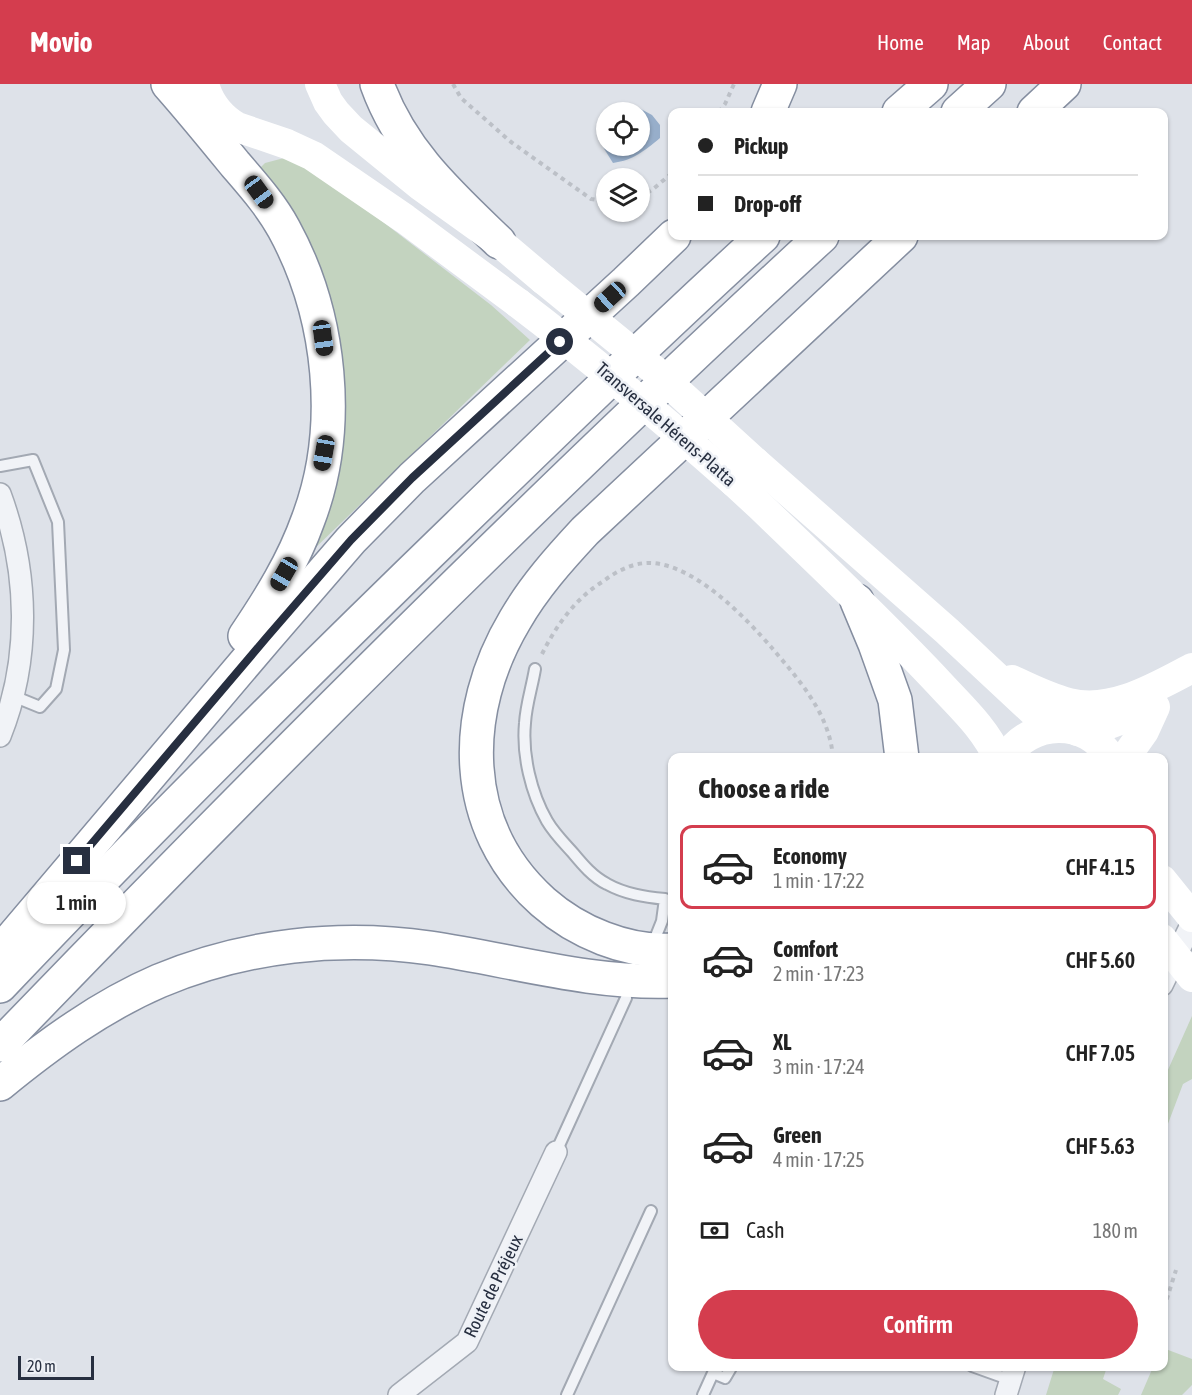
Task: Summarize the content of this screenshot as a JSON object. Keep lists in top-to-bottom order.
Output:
{
  "streets": {
    "main road": ["Transversale Hérens-Platta"],
    "street": ["Route de Préjeux"]
  },
  "scale_bar": "20 m",
  "page": {
    "header": "Movio",
    "nav": [
      "Home",
      "Map",
      "About",
      "Contact"
    ],
    "banner": ["Pickup", "Drop-off"],
    "heading": "Choose a ride",
    "list": [
      {
        "name": "Economy",
        "note": "1 min · 17:22",
        "value": "CHF 4.15"
      },
      {
        "name": "Comfort",
        "note": "2 min · 17:23",
        "value": "CHF 5.60"
      },
      {
        "name": "XL",
        "note": "3 min · 17:24",
        "value": "CHF 7.05"
      },
      {
        "name": "Green",
        "note": "4 min · 17:25",
        "value": "CHF 5.63"
      }
    ],
    "bubble": "1 min",
    "pay": ["Cash", "180 m"],
    "buttons": "Confirm",
    "scale": "20 m"
  }
}
